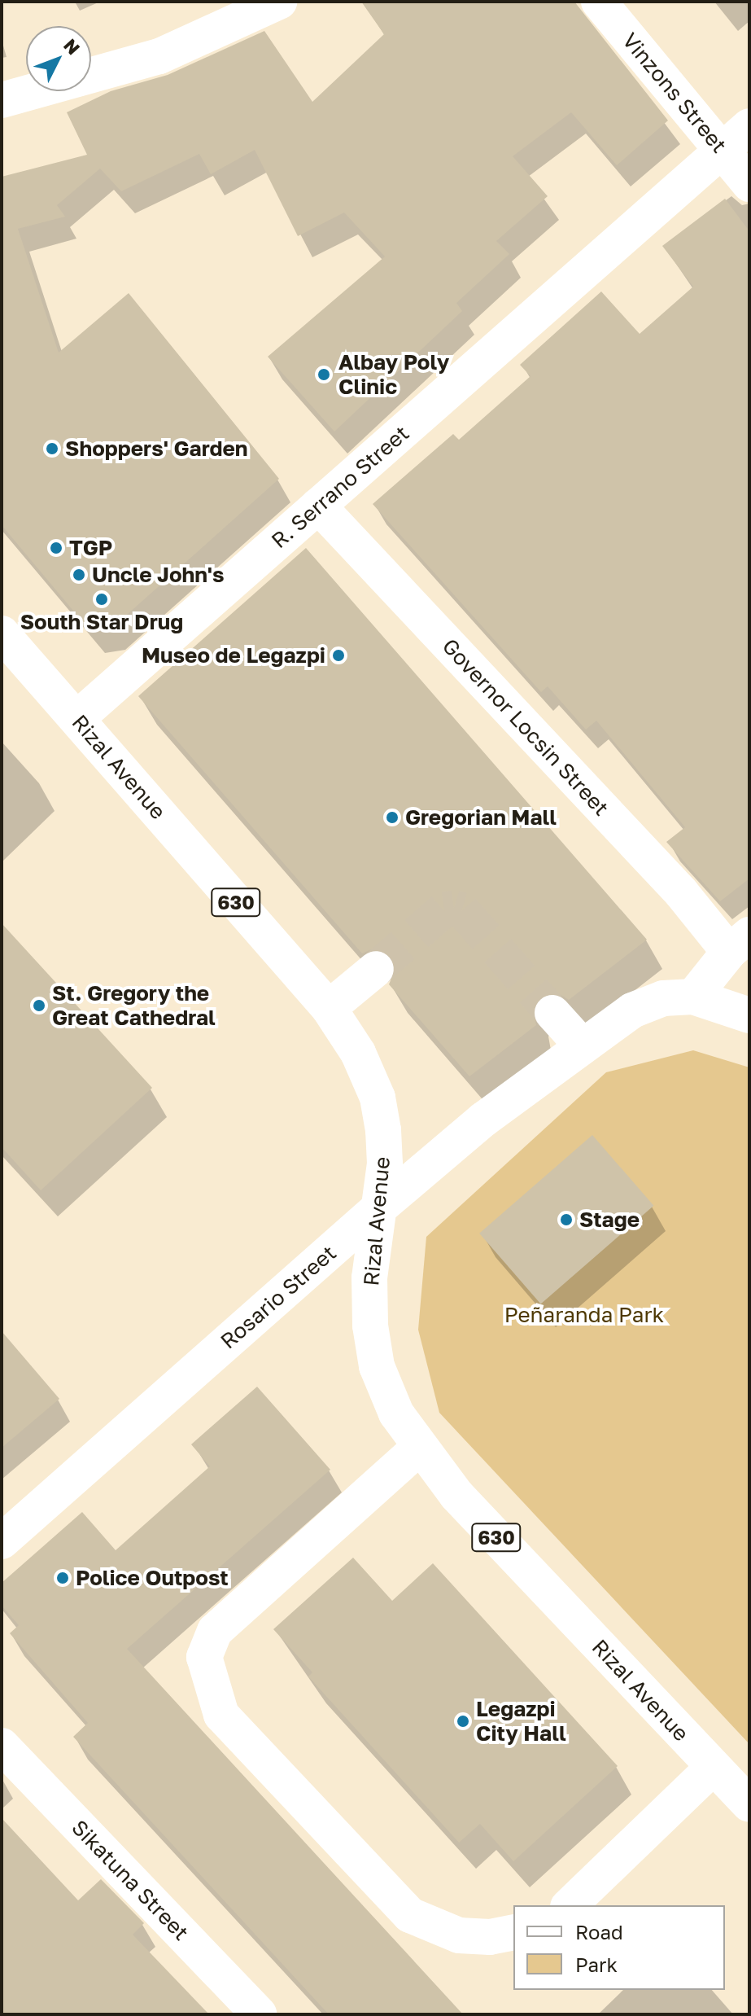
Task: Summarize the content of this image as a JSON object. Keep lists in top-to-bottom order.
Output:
{
  "streets": {
    "street": [
      "Vinzons Street",
      "R. Serrano Street",
      "Governor Locsin Street",
      "Rizal Avenue",
      "630",
      "Rosario Street",
      "Sikatuna Street"
    ]
  },
  "crossings": [
    ["Vinzons Street", "R. Serrano Street"],
    ["R. Serrano Street", "Governor Locsin Street"],
    ["R. Serrano Street", "Rizal Avenue"],
    ["Rizal Avenue", "Rosario Street"]
  ],
  "parks": ["Peñaranda Park"],
  "places": [
    "Albay Poly Clinic",
    "Shoppers' Garden",
    "TGP",
    "Uncle John's",
    "South Star Drug",
    "Museo de Legazpi",
    "Gregorian Mall",
    "St. Gregory the Great Cathedral",
    "Stage",
    "Police Outpost",
    "Legazpi City Hall"
  ],
  "legend": ["Road", "Park"],
  "north": "top right"
}
